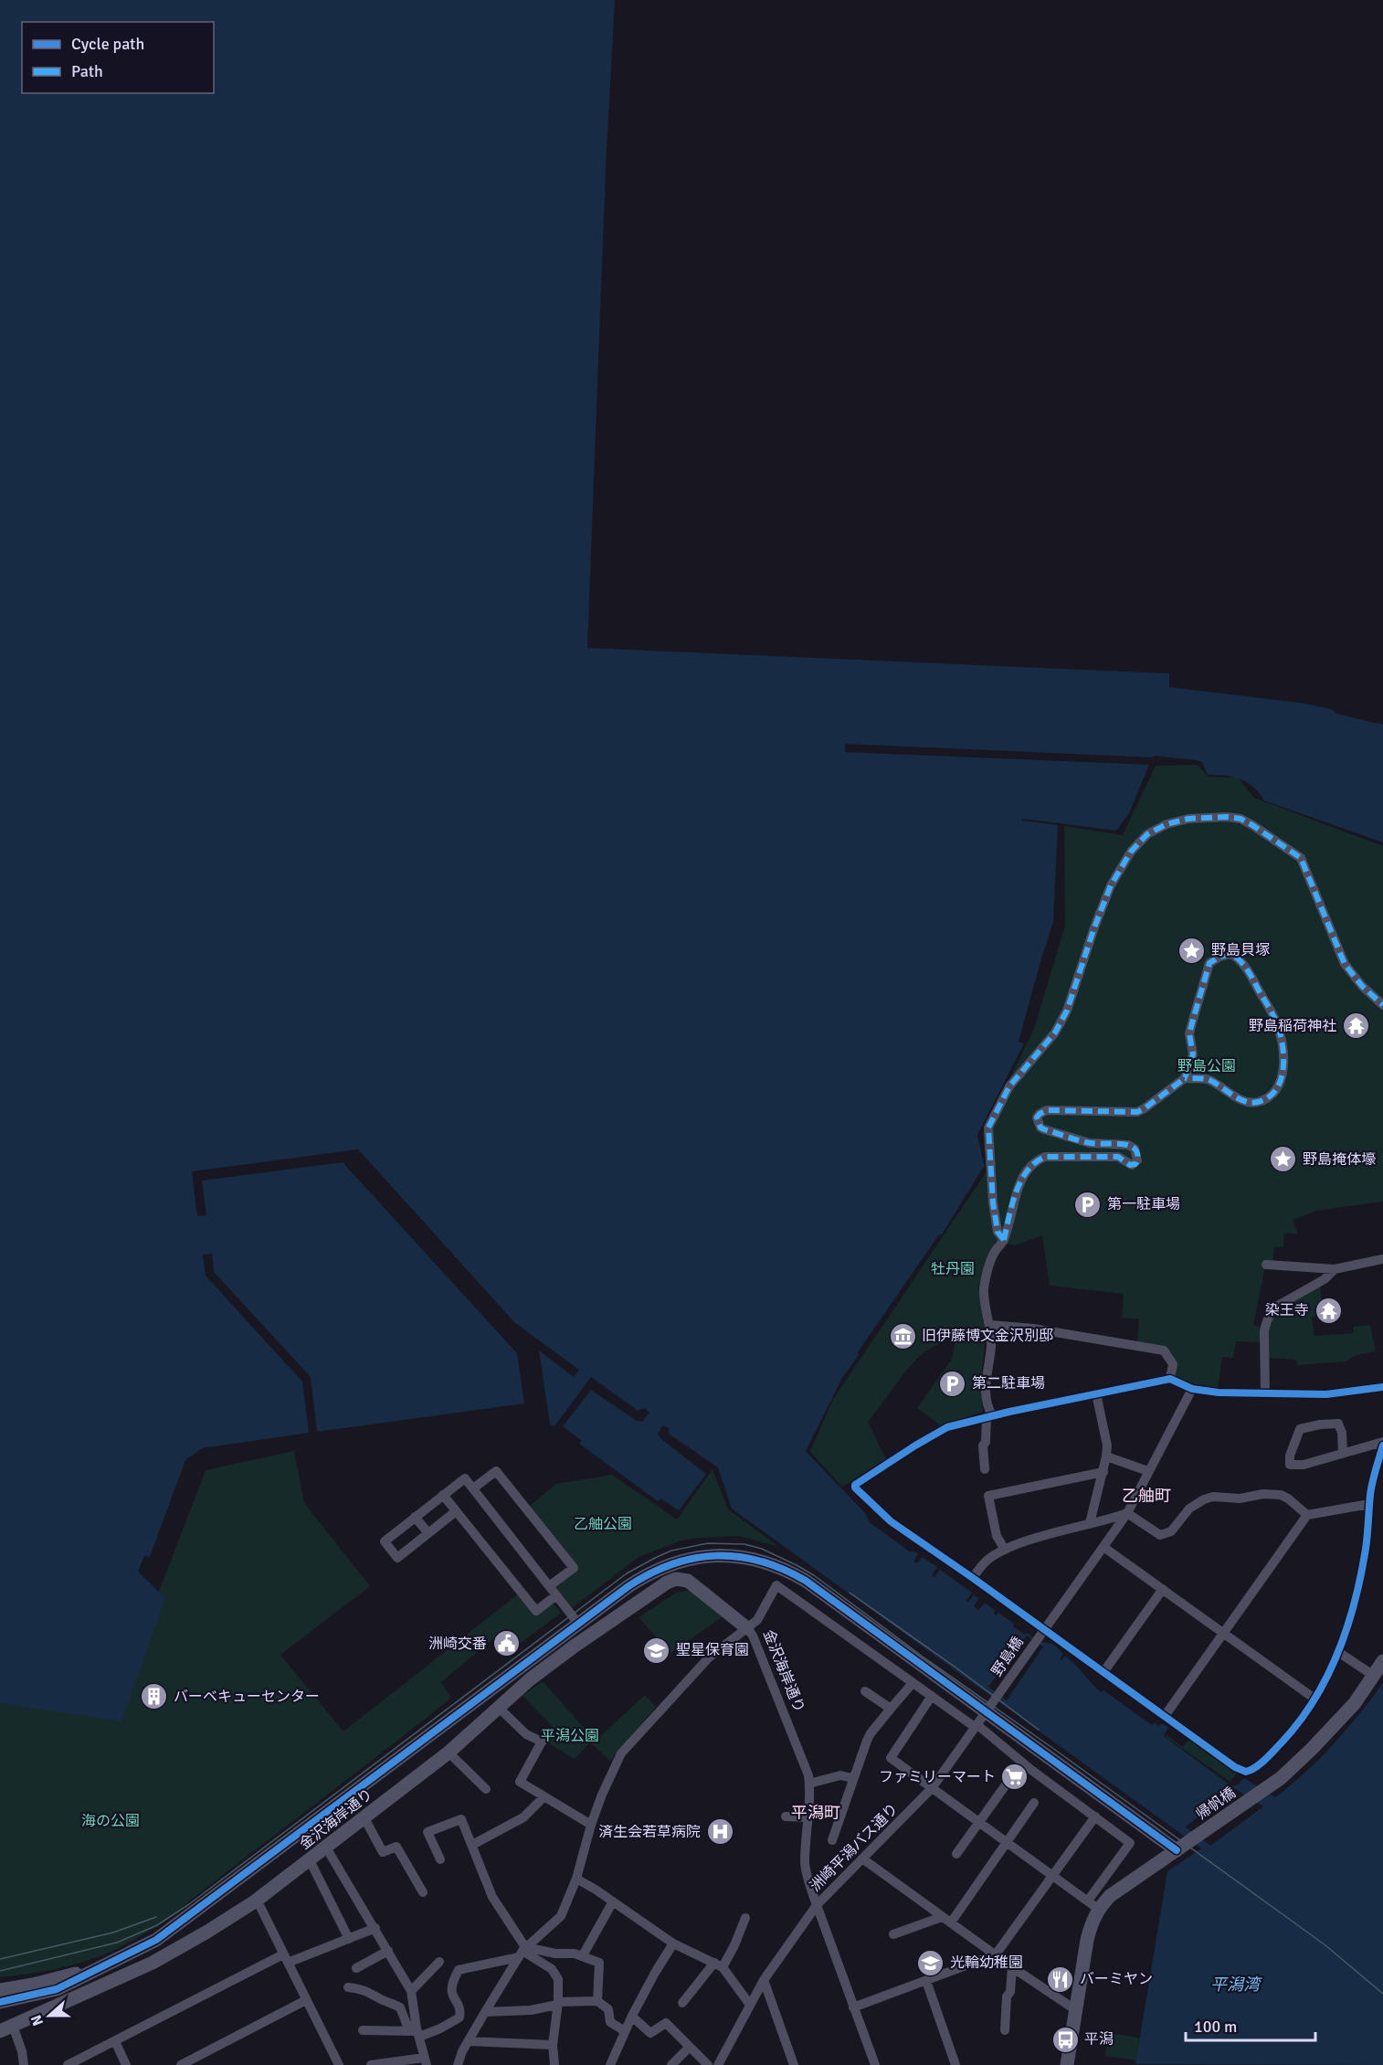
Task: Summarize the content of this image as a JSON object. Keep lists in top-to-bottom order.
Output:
{
  "streets": {
    "street": [
      "野島橋",
      "金沢海岸通り",
      "帰帆橋",
      "洲崎平潟バス通り"
    ]
  },
  "crossings": [
    ["野島橋", "洲崎平潟バス通り"],
    ["金沢海岸通り", "洲崎平潟バス通り"]
  ],
  "districts": ["乙舳町", "平潟町"],
  "water": ["平潟湾"],
  "parks": [
    "野島公園",
    "牡丹園",
    "乙舳公園",
    "平潟公園",
    "海の公園"
  ],
  "places": {
    "place": ["野島貝塚", "野島掩体壕"],
    "temple": ["野島稲荷神社", "染王寺"],
    "parking": ["第一駐車場", "第二駐車場"],
    "museum": ["旧伊藤博文金沢別邸"],
    "public building": ["洲崎交番"],
    "school or university": ["聖星保育園", "光輪幼稚園"],
    "building": ["バーベキューセンター"],
    "supermarket": ["ファミリーマート"],
    "hospital": ["済生会若草病院"],
    "restaurant": ["バーミヤン"],
    "bus stop": ["平潟"]
  },
  "legend": ["Cycle path", "Path"],
  "scale_bar": "100 m",
  "north": "left"
}
